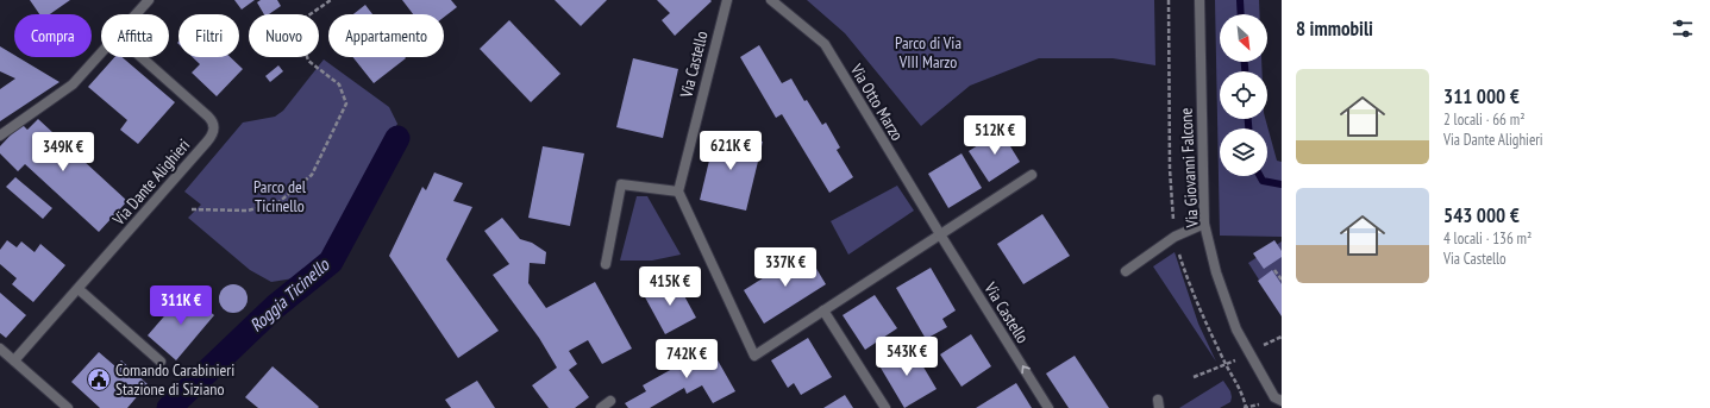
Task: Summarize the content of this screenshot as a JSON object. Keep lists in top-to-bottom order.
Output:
{
  "streets": {
    "street": [
      "Via Castello",
      "Via Otto Marzo",
      "Via Giovanni Falcone",
      "Via Dante Alighieri"
    ]
  },
  "crossings": [
    ["Via Castello", "Via Otto Marzo"]
  ],
  "one_way": ["Via Castello"],
  "water": ["Roggia Ticinello"],
  "parks": ["Parco di Via VIII Marzo", "Parco del Ticinello"],
  "places": {
    "public building": ["Comando Carabinieri Stazione di Siziano"]
  },
  "north": "bottom right",
  "page": {
    "heading": "8 immobili",
    "chip": [
      "Compra",
      "Affitta",
      "Filtri",
      "Nuovo",
      "Appartamento"
    ],
    "list": [
      {
        "name": "311 000 €",
        "note": "2 locali · 66 m² · Via Dante Alighieri"
      },
      {
        "name": "543 000 €",
        "note": "4 locali · 136 m² · Via Castello"
      }
    ],
    "price": [
      "512K €",
      "621K €",
      "349K €",
      "337K €",
      "415K €",
      "311K €",
      "543K €",
      "742K €"
    ]
  }
}
